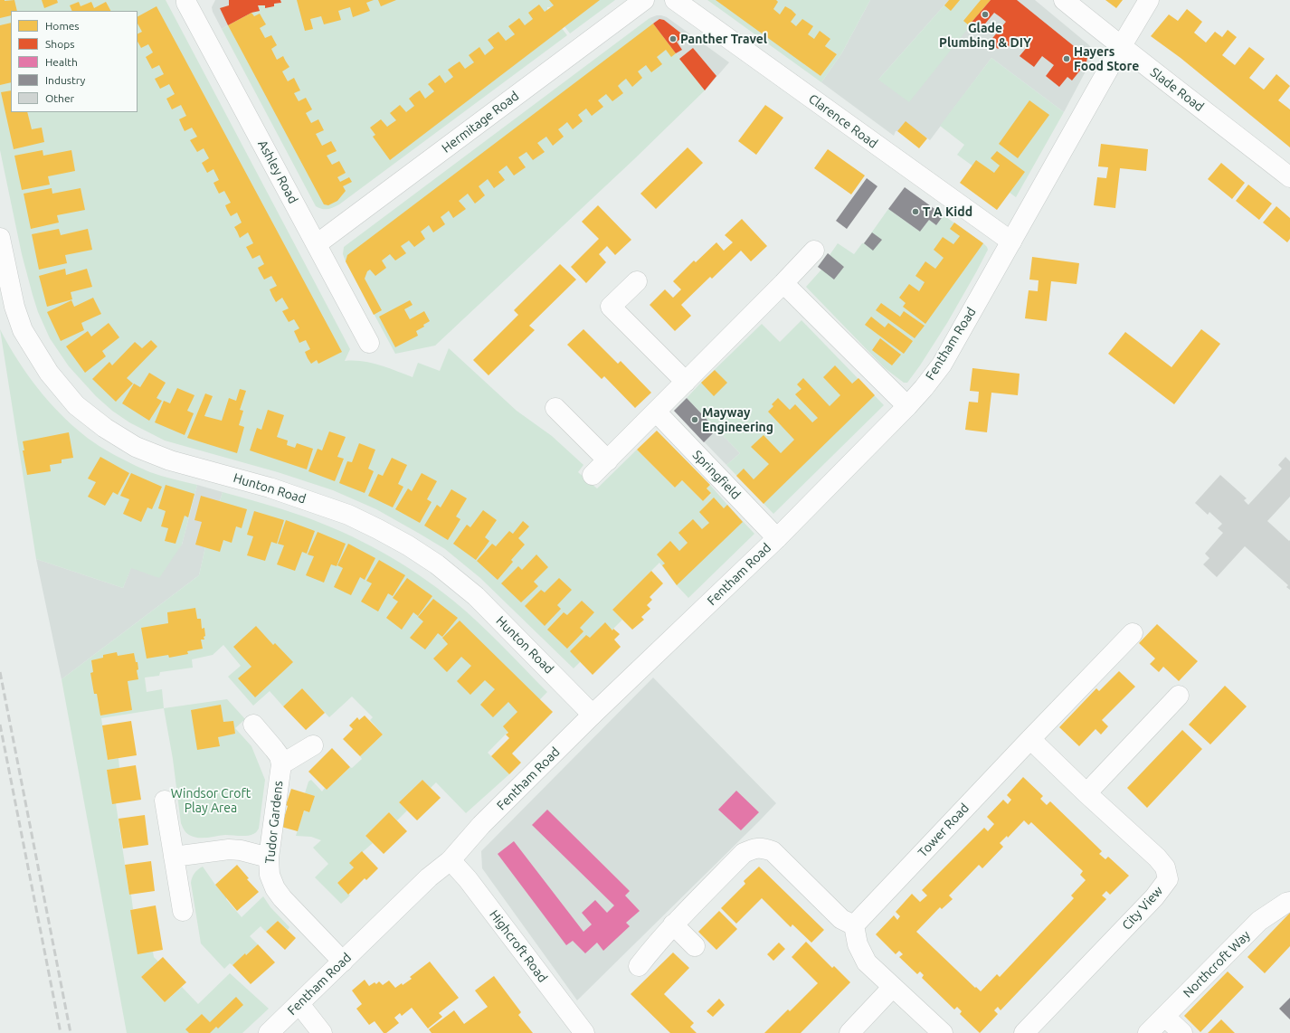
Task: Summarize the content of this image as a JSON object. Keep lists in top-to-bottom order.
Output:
{
  "streets": {
    "street": [
      "Slade Road",
      "Clarence Road",
      "Hermitage Road",
      "Ashley Road",
      "Fentham Road",
      "Springfield",
      "Hunton Road",
      "Tudor Gardens",
      "Tower Road",
      "City View",
      "Highcroft Road",
      "Northcroft Way"
    ]
  },
  "crossings": [
    ["Slade Road", "Fentham Road"],
    ["Clarence Road", "Fentham Road"],
    ["Hermitage Road", "Ashley Road"],
    ["Fentham Road", "Springfield"],
    ["Fentham Road", "Hunton Road"],
    ["Fentham Road", "Tudor Gardens"],
    ["Fentham Road", "Highcroft Road"],
    ["Tower Road", "City View"]
  ],
  "parks": ["Windsor Croft Play Area"],
  "places": [
    "Glade Plumbing & DIY",
    "Panther Travel",
    "Hayers Food Store",
    "T A Kidd",
    "Mayway Engineering"
  ],
  "legend": [
    "Homes",
    "Shops",
    "Health",
    "Industry",
    "Other"
  ]
}
